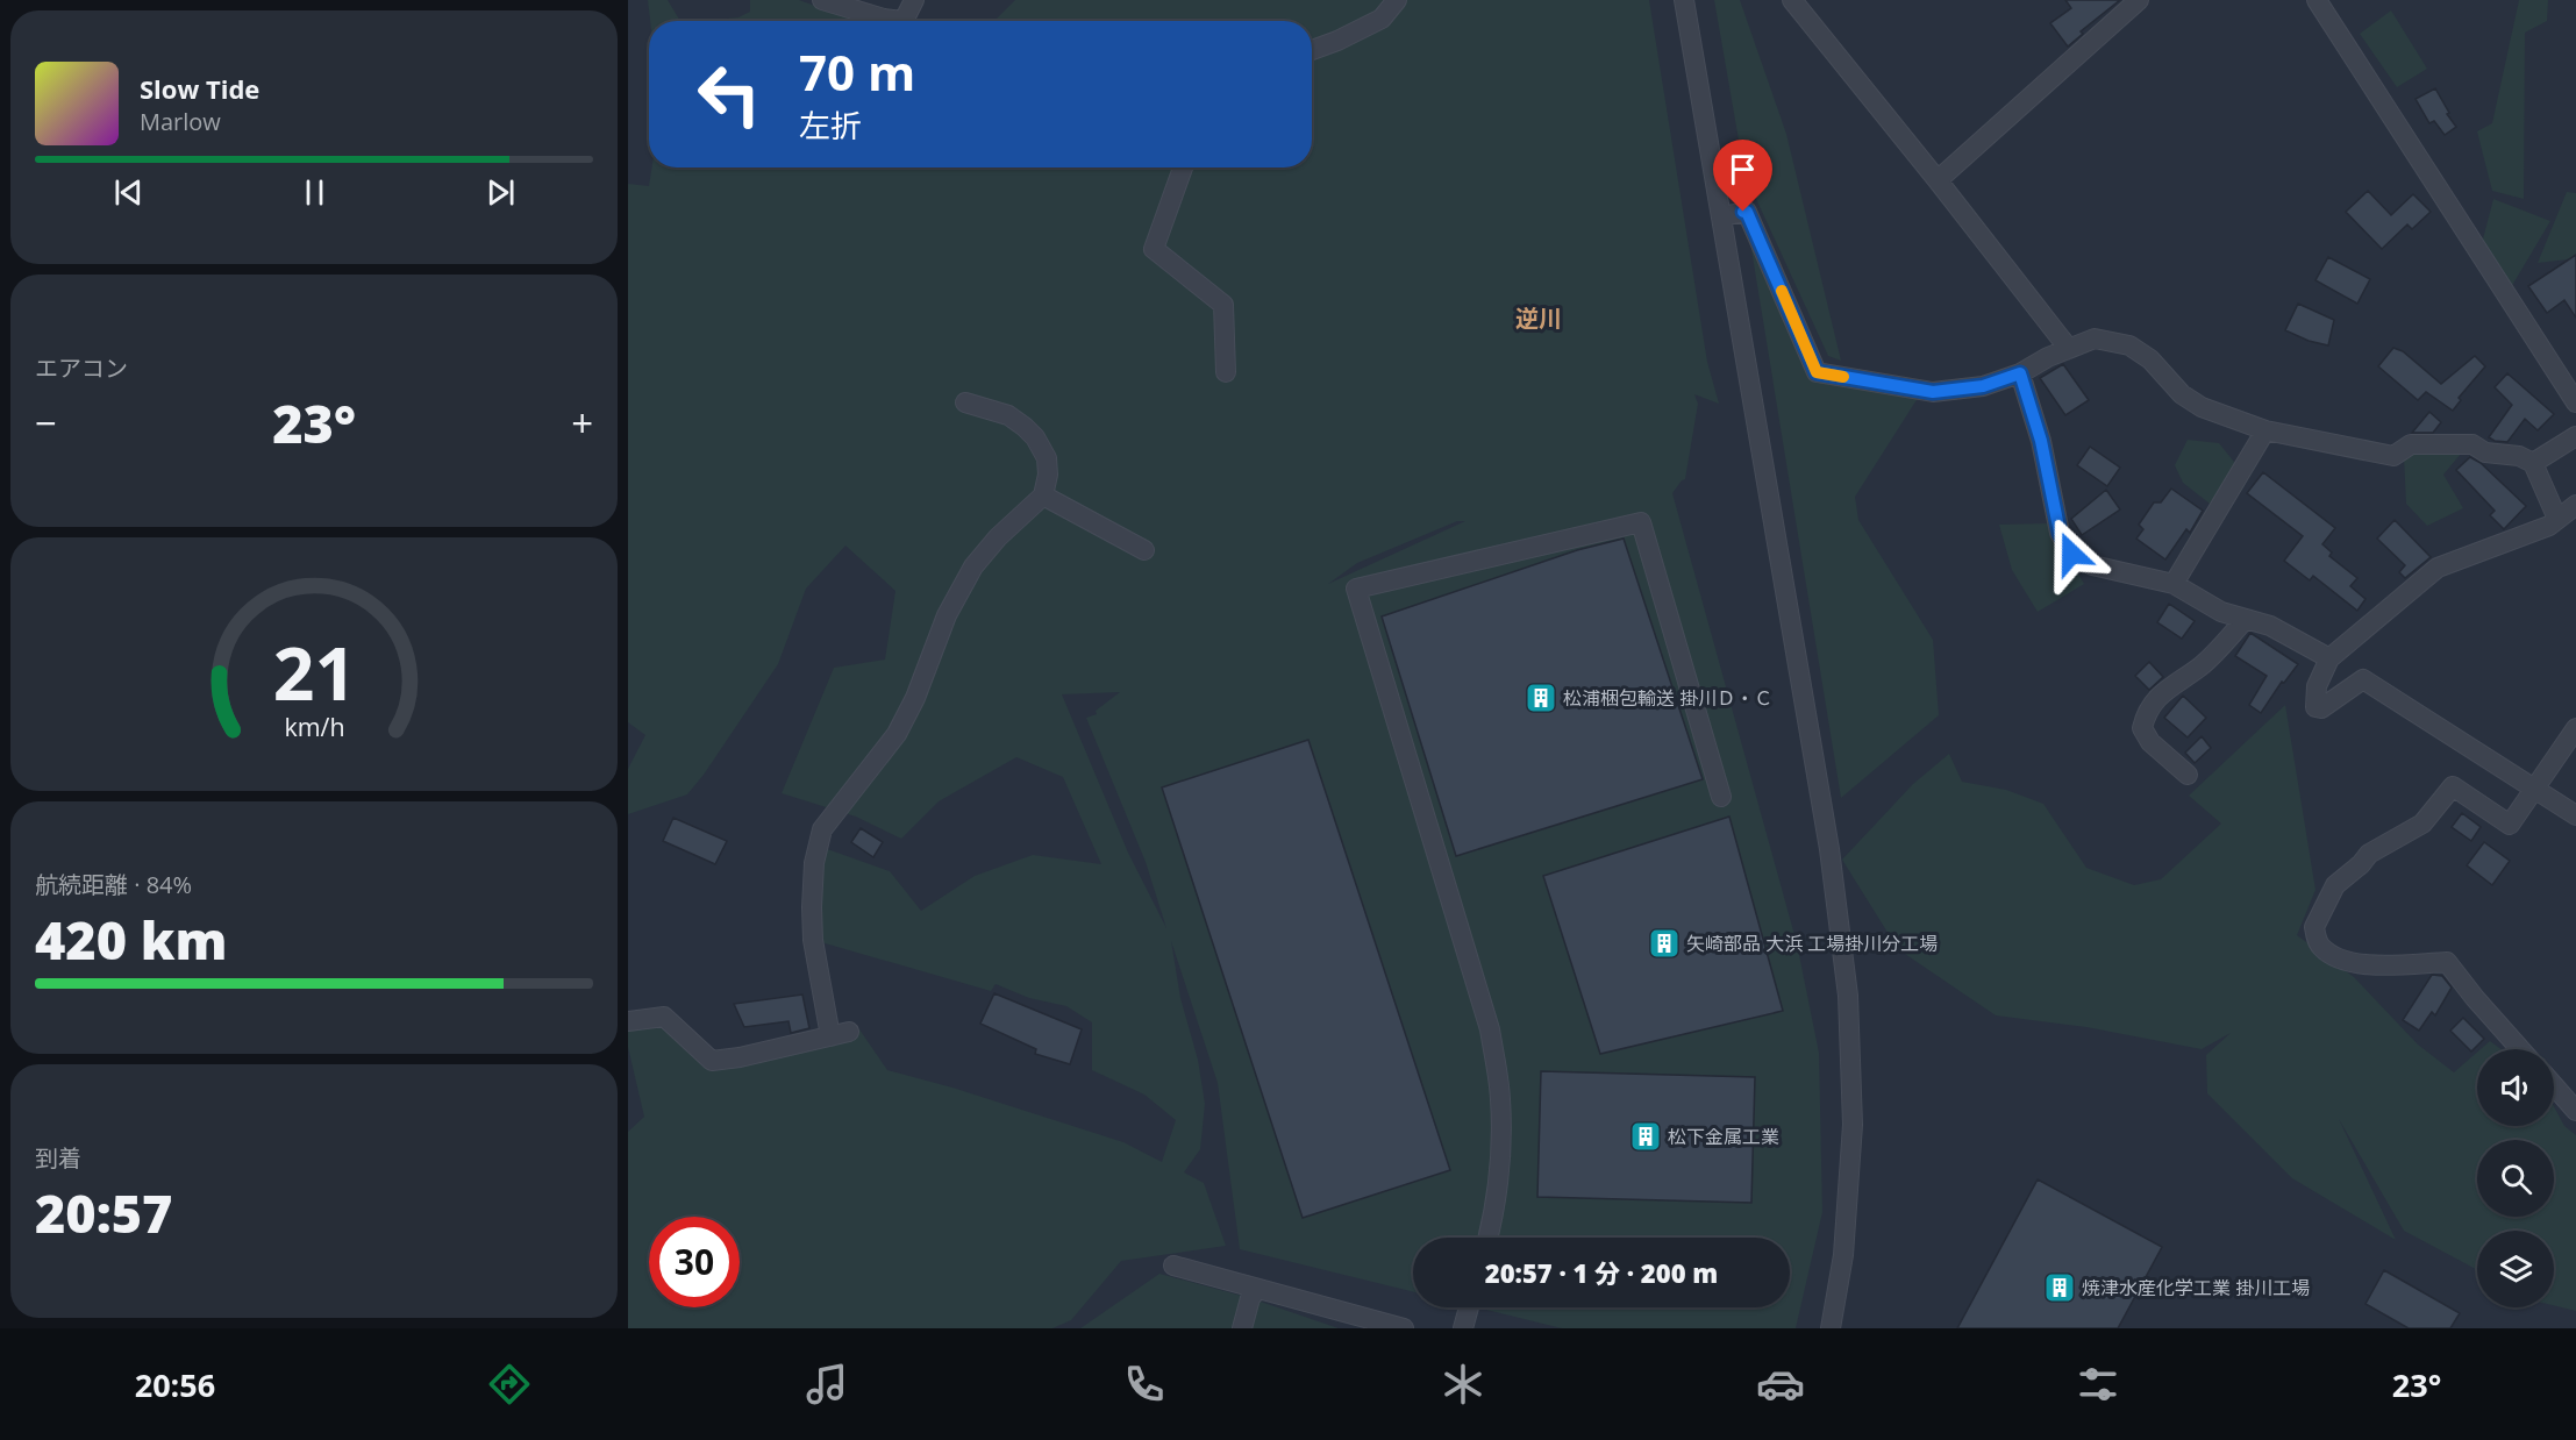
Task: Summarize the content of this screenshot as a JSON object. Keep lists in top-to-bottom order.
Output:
{
  "districts": ["逆川"],
  "places": {
    "building": [
      "松浦梱包輸送 掛川Ｄ・Ｃ",
      "矢崎部品 大浜 工場掛川分工場",
      "松下金属工業",
      "焼津水産化学工業 掛川工場"
    ]
  },
  "page": {
    "turn": ["70 m", "左折"],
    "song": ["Slow Tide", "Marlow"],
    "tile": [
      "エアコン",
      ["航続距離 · 84%", "420 km"],
      ["到着", "20:57"]
    ],
    "heat": ["−", "23°", "+"],
    "limit": "30",
    "trip": "20:57 · 1 分 · 200 m",
    "tabs": ["20:56", "23°"],
    "gauge": ["21", "km/h"]
  }
}
